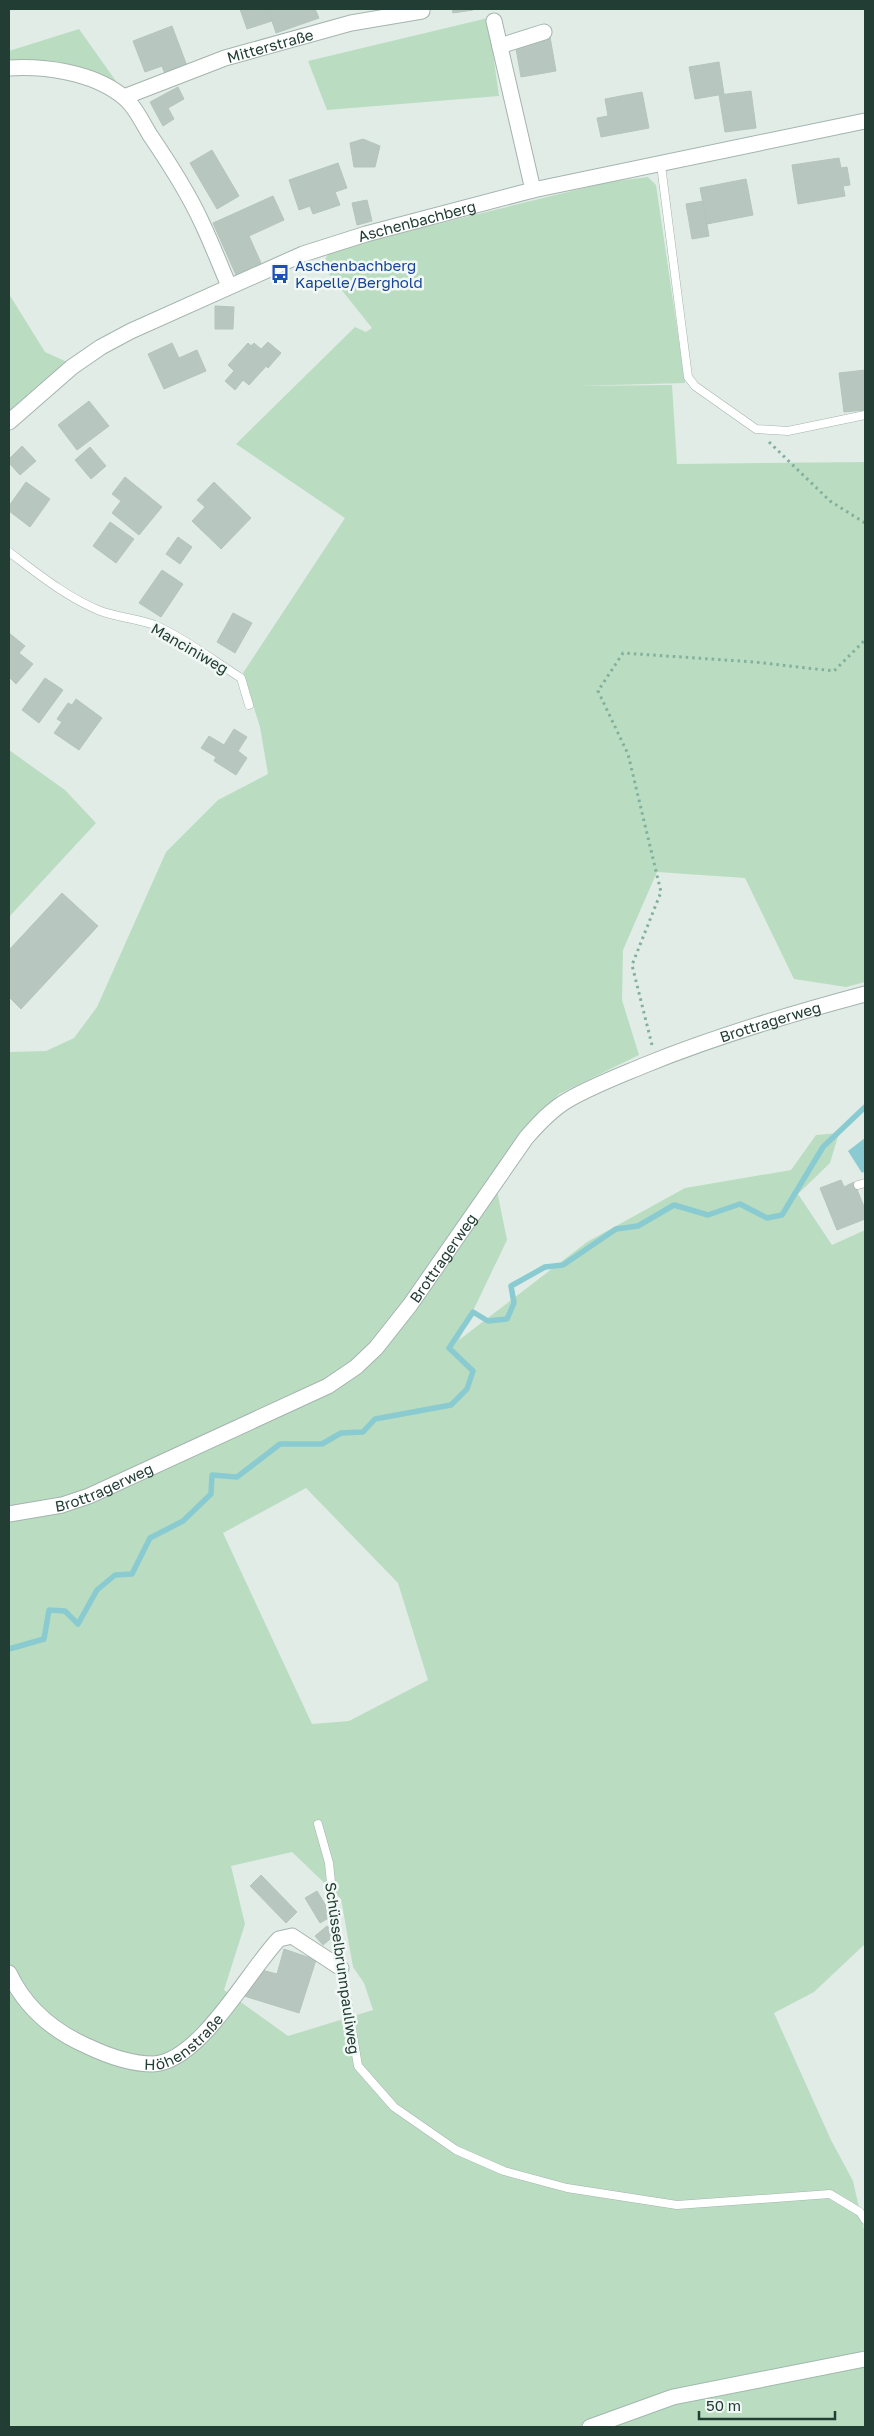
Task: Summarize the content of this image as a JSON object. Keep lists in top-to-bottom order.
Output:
{
  "streets": {
    "street": [
      "Mitterstraße",
      "Aschenbachberg",
      "Brottragerweg",
      "Höhenstraße"
    ],
    "lane": ["Manciniweg", "Schüsselbrunnpauliweg"]
  },
  "crossings": [
    ["Schüsselbrunnpauliweg", "Höhenstraße"]
  ],
  "places": {
    "bus stop": ["Aschenbachberg Kapelle/Berghold"]
  },
  "scale_bar": "50 m"
}
